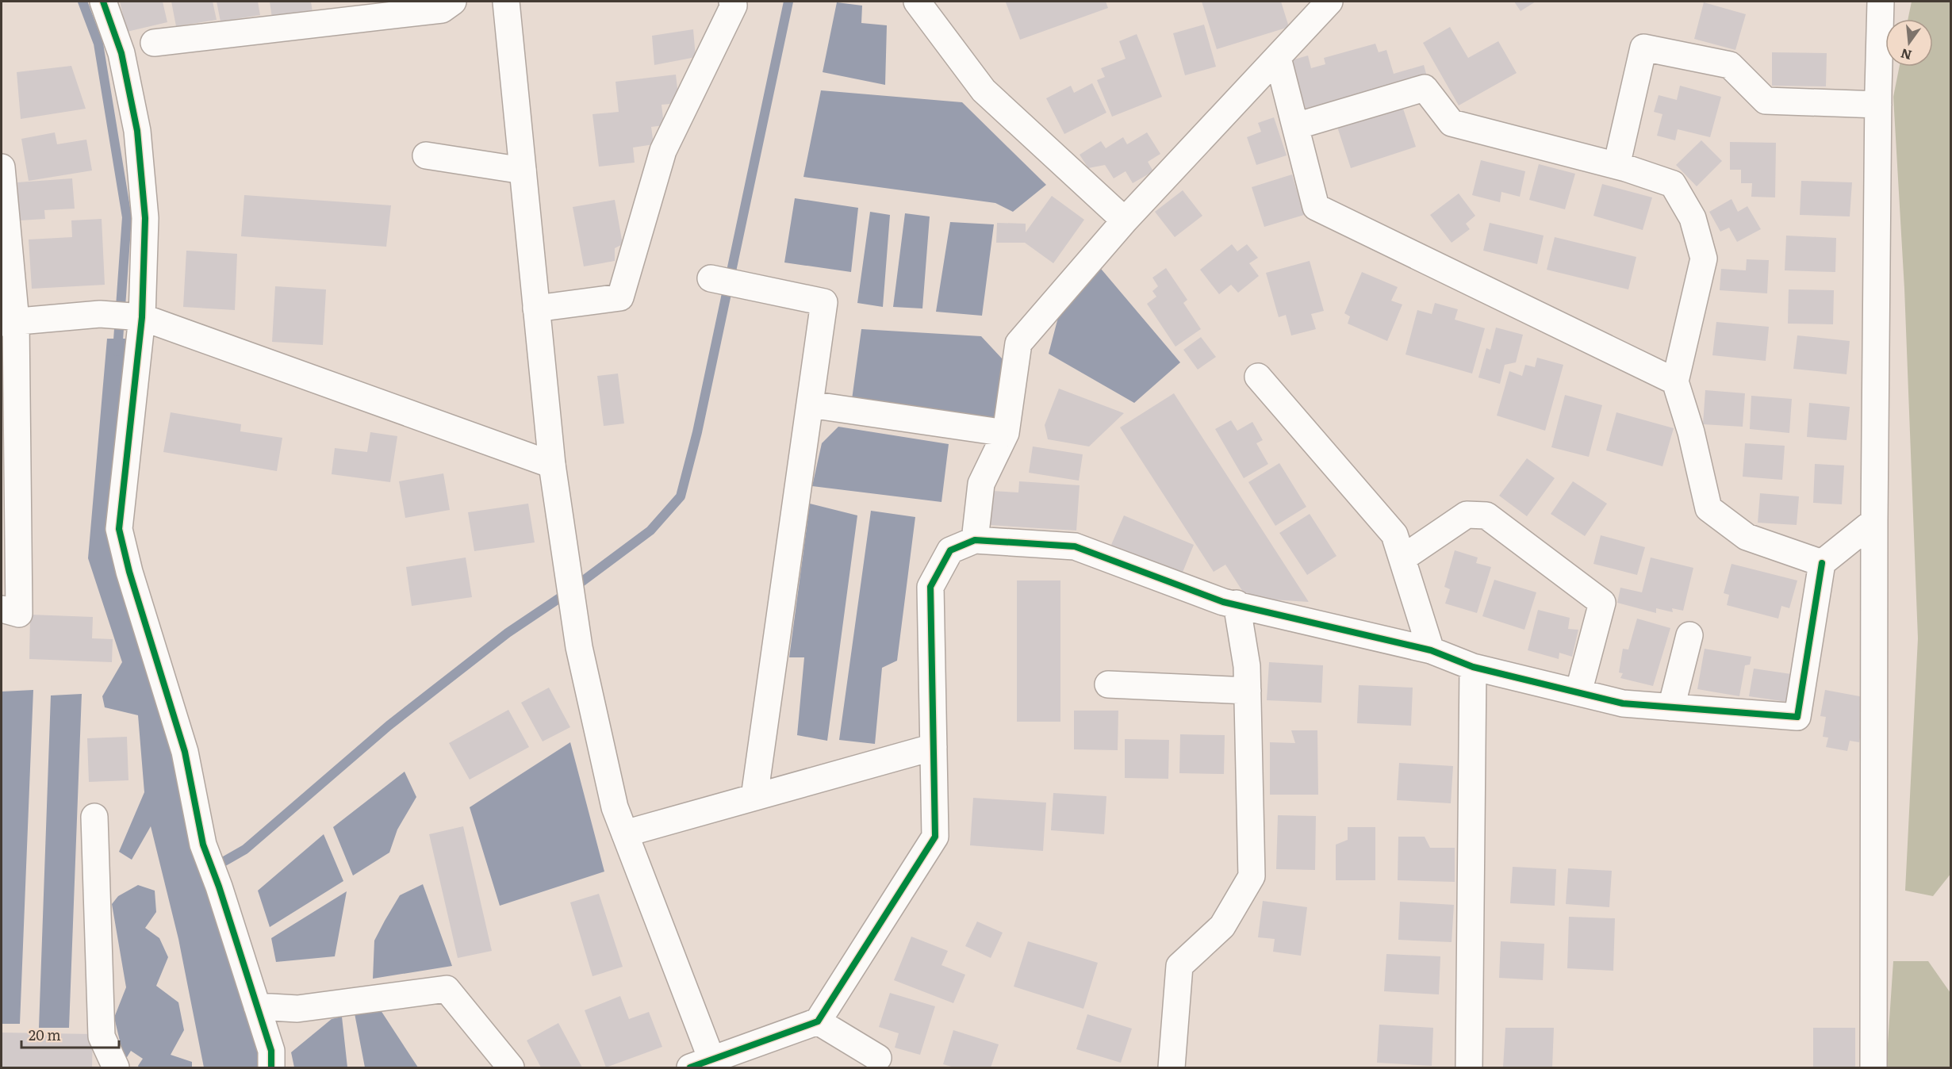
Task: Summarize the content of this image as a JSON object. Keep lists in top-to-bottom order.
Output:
{
  "scale_bar": "20 m",
  "north": "bottom"
}
